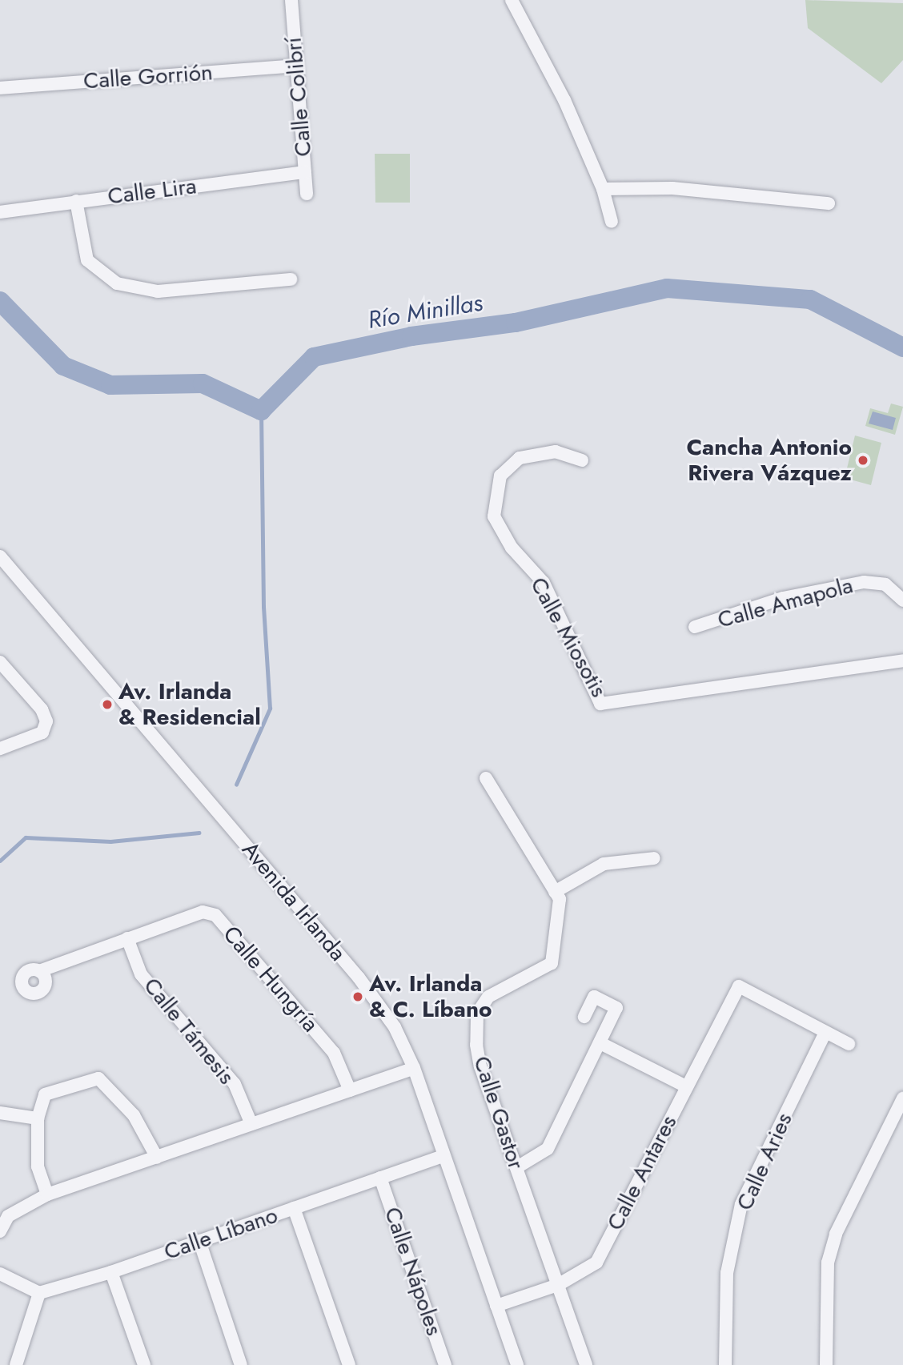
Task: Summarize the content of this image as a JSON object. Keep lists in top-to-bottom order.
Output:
{
  "streets": {
    "street": [
      "Calle Gorrión",
      "Calle Colibrí",
      "Calle Lira",
      "Calle Amapola",
      "Calle Miosotis",
      "Avenida Irlanda",
      "Calle Hungría",
      "Calle Támesis",
      "Calle Gastor",
      "Calle Aries",
      "Calle Antares",
      "Calle Líbano",
      "Calle Nápoles"
    ]
  },
  "crossings": [
    ["Calle Gorrión", "Calle Colibrí"],
    ["Calle Colibrí", "Calle Lira"],
    ["Avenida Irlanda", "Calle Antares"],
    ["Avenida Irlanda", "Calle Líbano"],
    ["Calle Hungría", "Calle Támesis"],
    ["Calle Gastor", "Calle Antares"],
    ["Calle Aries", "Calle Antares"],
    ["Calle Líbano", "Calle Nápoles"]
  ],
  "water": ["Río Minillas"],
  "places": ["Cancha Antonio Rivera Vázquez", "Av. Irlanda & Residencial", "Av. Irlanda & C. Líbano"]
}
